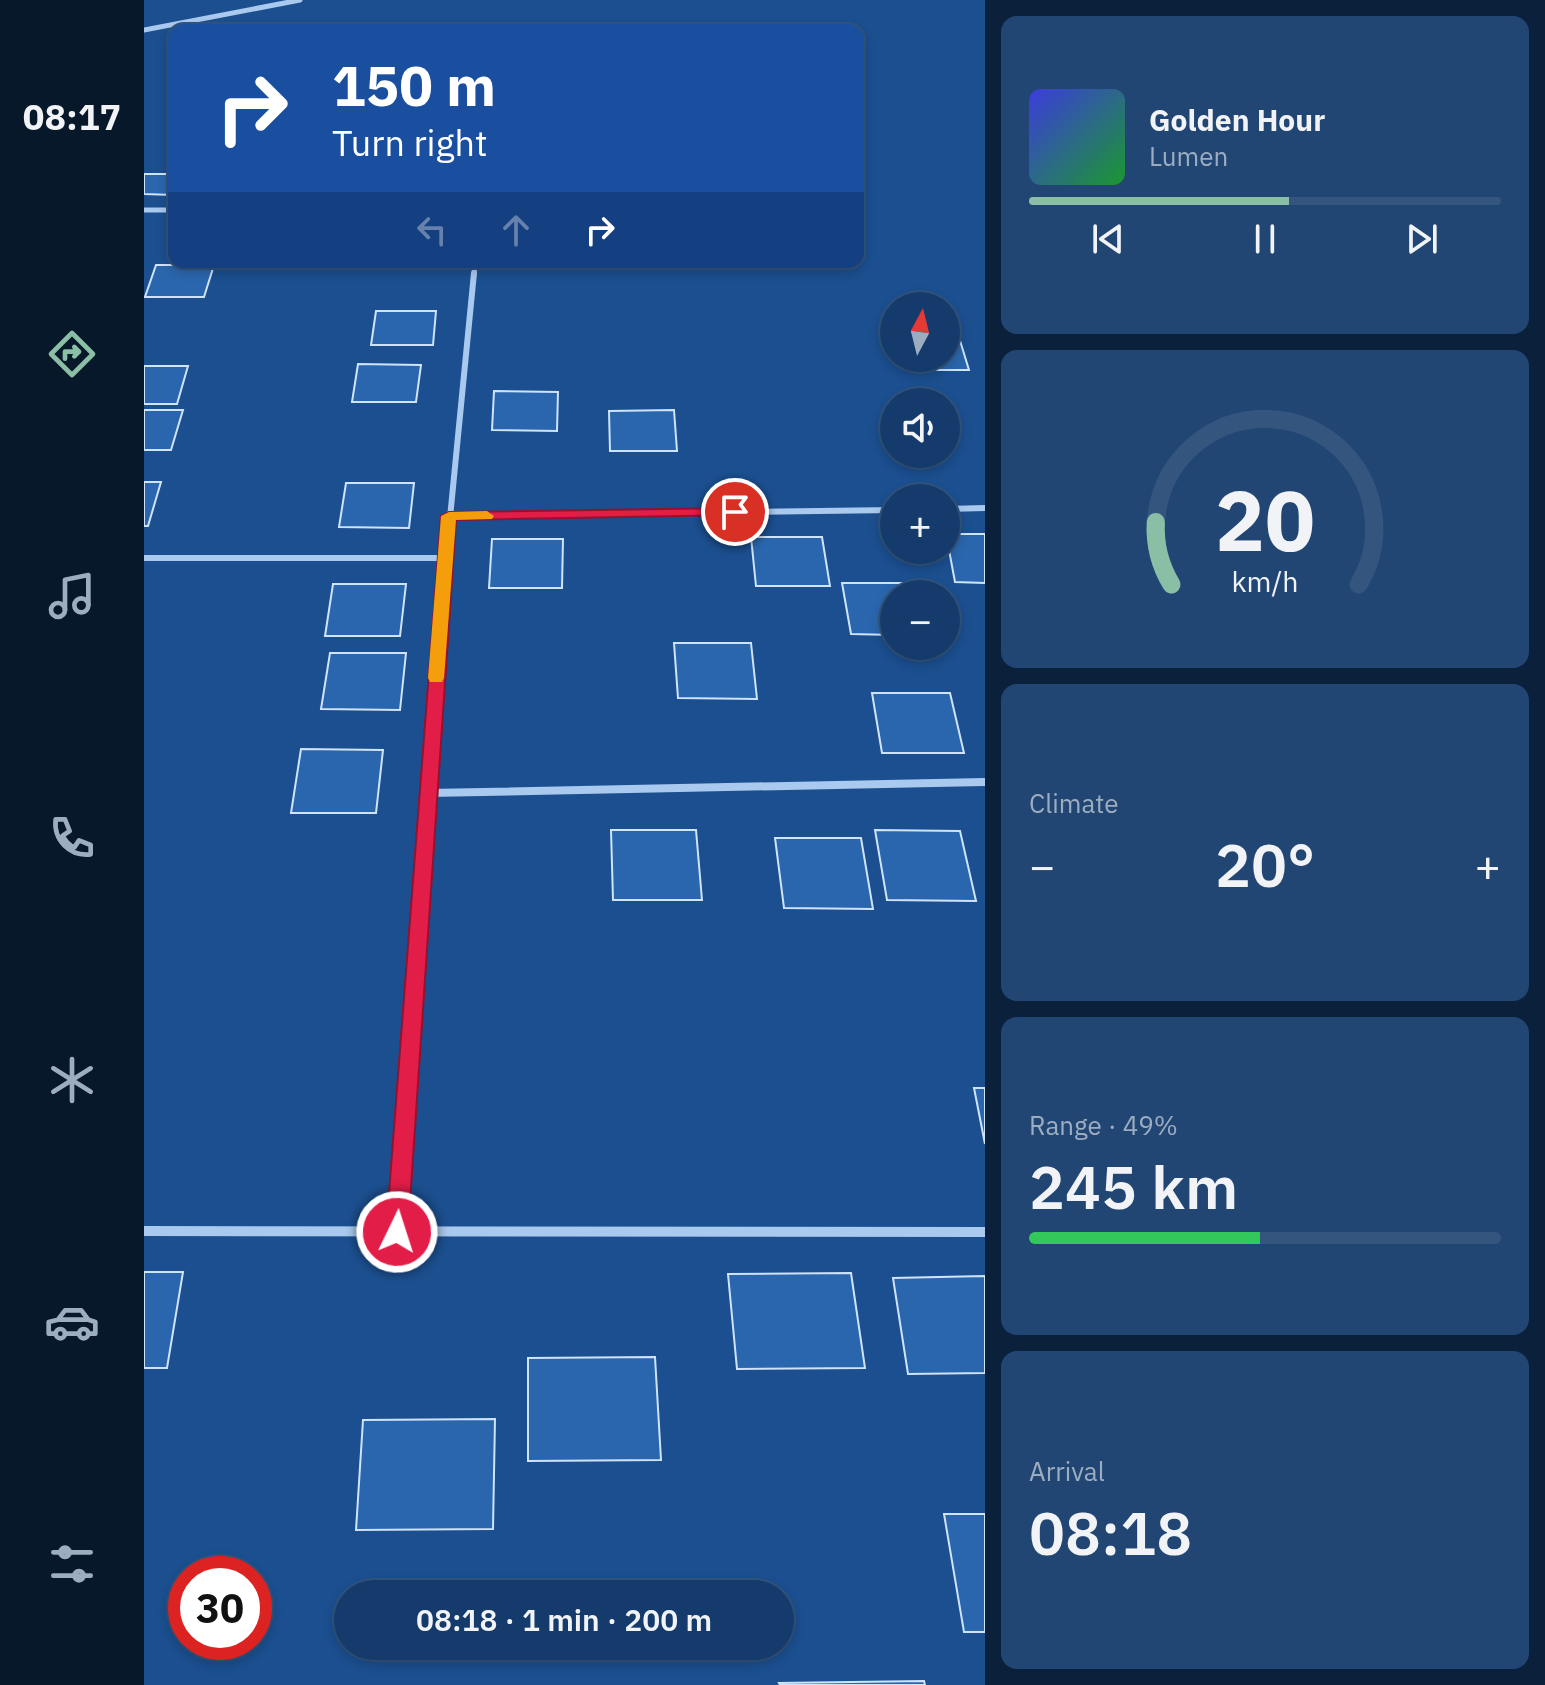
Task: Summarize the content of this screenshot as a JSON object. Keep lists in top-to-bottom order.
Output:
{
  "north": "top",
  "page": {
    "tabs": "08:17",
    "turn": ["150 m", "Turn right"],
    "song": ["Golden Hour", "Lumen"],
    "map_buttons": ["+", "−"],
    "tile": [
      "Climate",
      ["Range · 49%", "245 km"],
      ["Arrival", "08:18"]
    ],
    "heat": ["−", "20°", "+"],
    "limit": "30",
    "trip": "08:18 · 1 min · 200 m",
    "gauge": ["20", "km/h"]
  }
}
